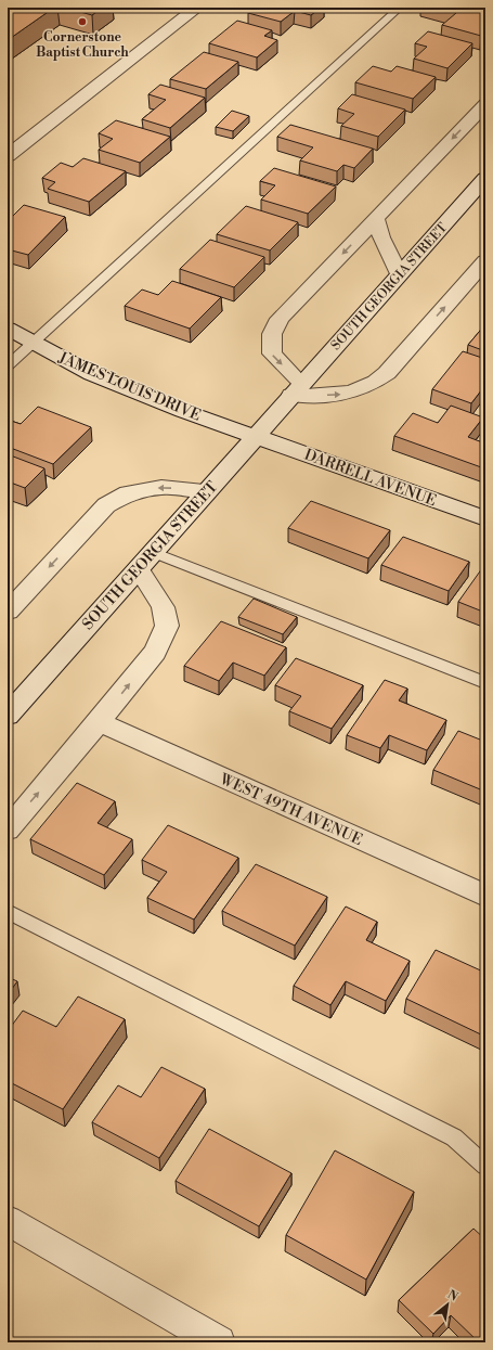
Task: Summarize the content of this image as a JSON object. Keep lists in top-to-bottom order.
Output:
{
  "streets": {
    "street": [
      "SOUTH GEORGIA STREET",
      "JAMES LOUIS DRIVE",
      "DARRELL AVENUE",
      "WEST 49TH AVENUE"
    ]
  },
  "crossings": [
    ["SOUTH GEORGIA STREET", "JAMES LOUIS DRIVE"],
    ["SOUTH GEORGIA STREET", "DARRELL AVENUE"],
    ["JAMES LOUIS DRIVE", "DARRELL AVENUE"]
  ],
  "places": ["Cornerstone Baptist Church"],
  "north": "top right"
}
